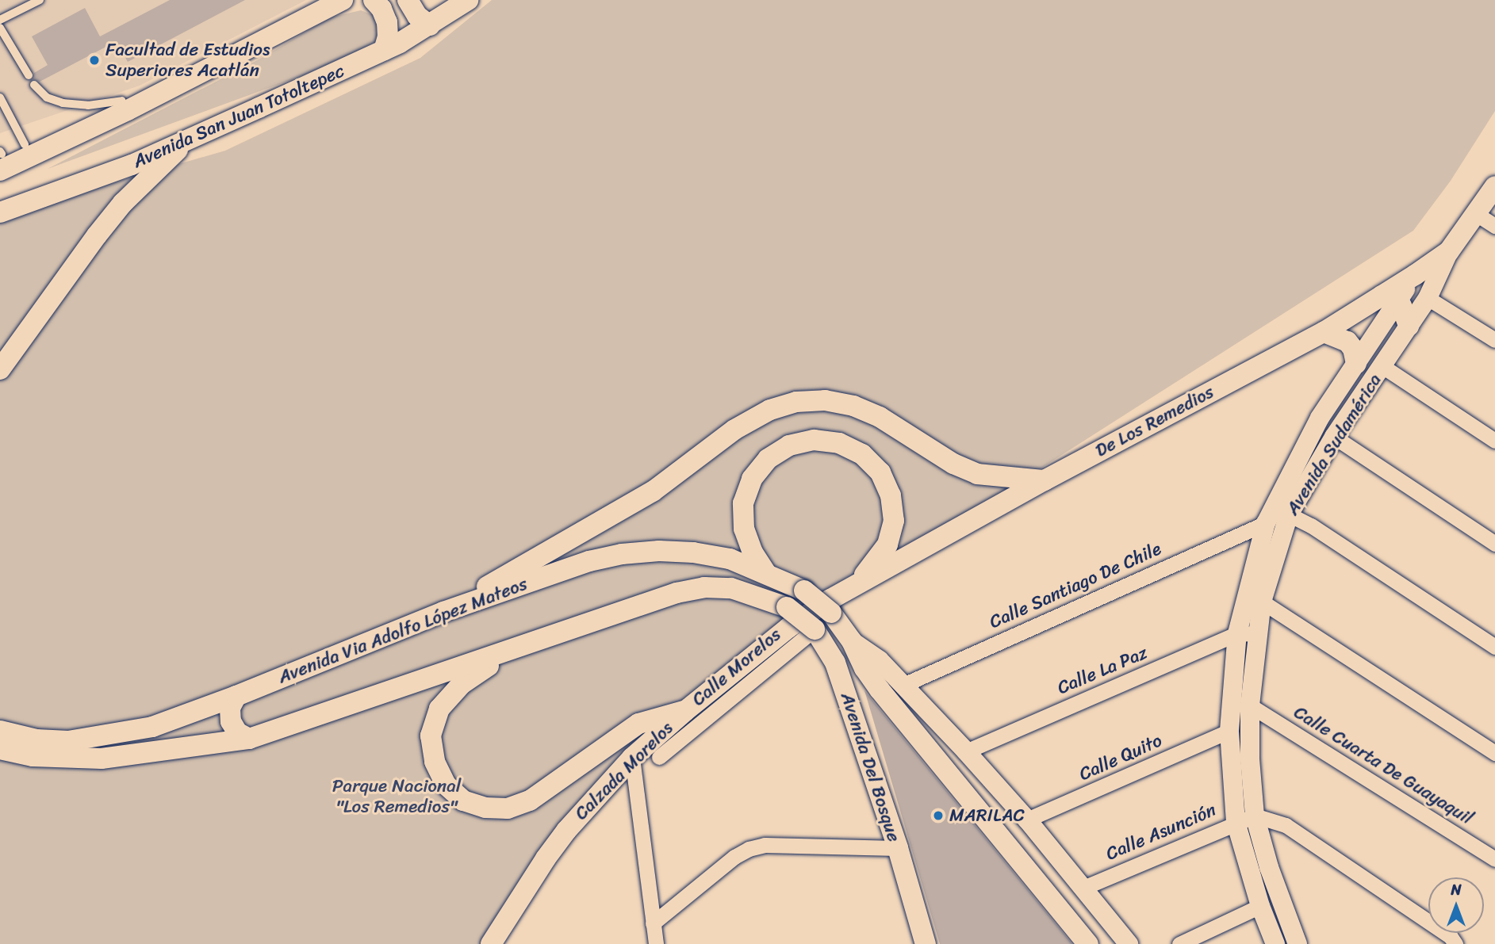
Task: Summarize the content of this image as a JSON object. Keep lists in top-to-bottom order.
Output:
{
  "streets": {
    "main road": [
      "Avenida San Juan Totoltepec",
      "De Los Remedios",
      "Avenida Via Adolfo López Mateos",
      "Avenida Del Bosque",
      "Calzada Morelos"
    ],
    "street": [
      "Avenida Sudamérica",
      "Calle Santiago De Chile",
      "Calle Morelos",
      "Calle La Paz",
      "Calle Quito",
      "Calle Cuarta De Guayaquil",
      "Calle Asunción"
    ]
  },
  "crossings": [
    ["De Los Remedios", "Avenida Sudamérica"],
    ["De Los Remedios", "Avenida Del Bosque"],
    ["De Los Remedios", "Calzada Morelos"],
    ["Avenida Sudamérica", "Calle Santiago De Chile"],
    ["Avenida Sudamérica", "Calle La Paz"],
    ["Avenida Sudamérica", "Calle Quito"],
    ["Avenida Sudamérica", "Calle Cuarta De Guayaquil"],
    ["Avenida Sudamérica", "Calle Asunción"],
    ["Calle Morelos", "Avenida Del Bosque"],
    ["Avenida Del Bosque", "Calzada Morelos"]
  ],
  "parks": ["Parque Nacional \"Los Remedios\""],
  "places": ["Facultad de Estudios Superiores Acatlán", "MARILAC"],
  "north": "top"
}
